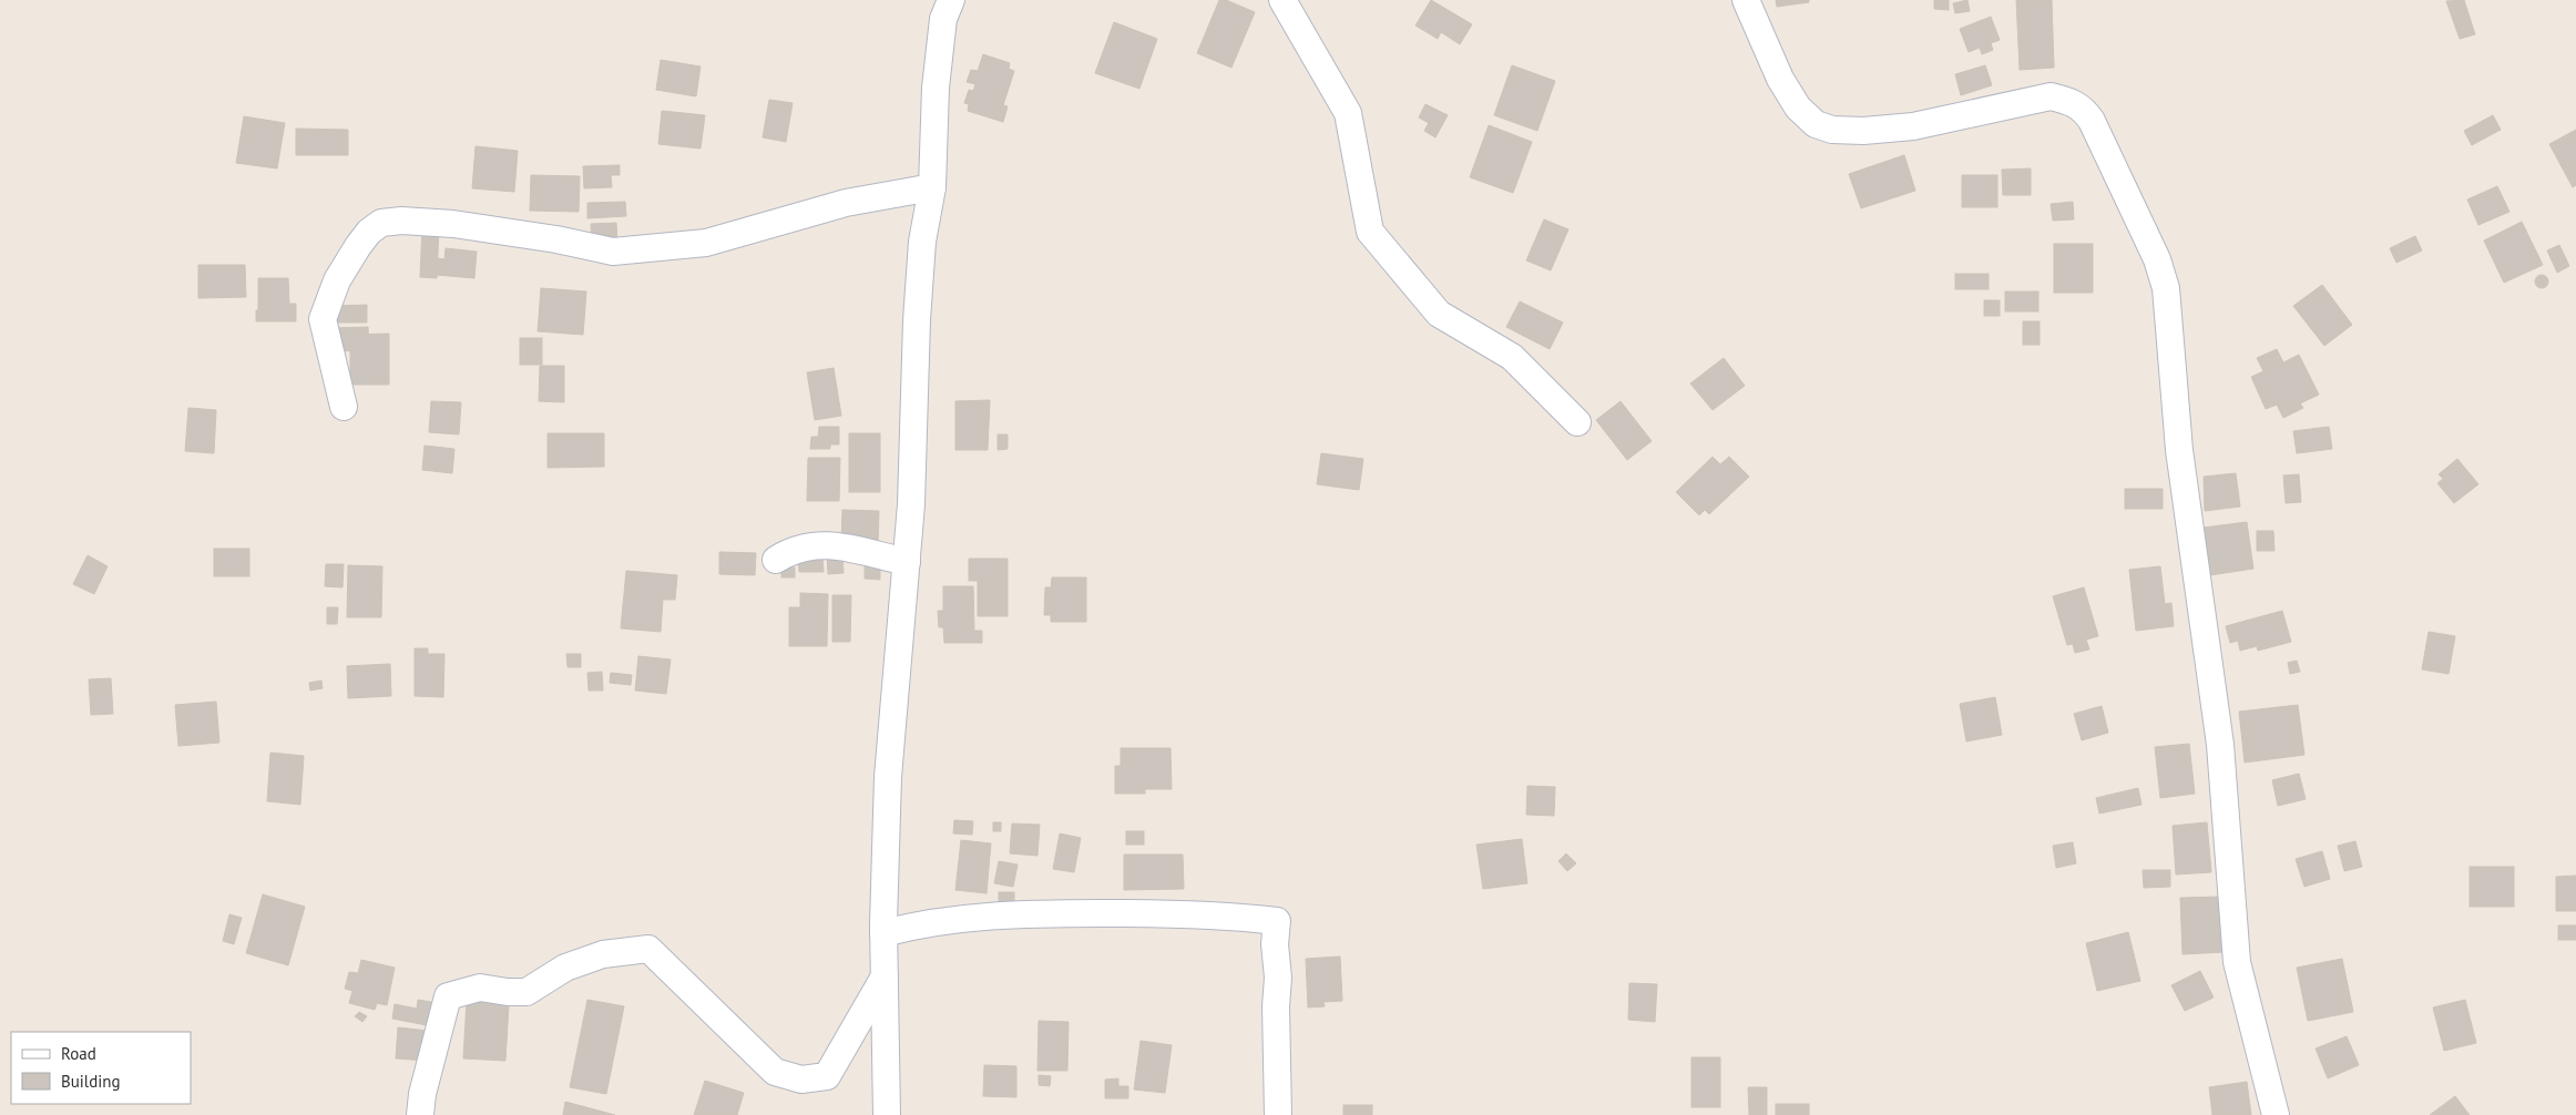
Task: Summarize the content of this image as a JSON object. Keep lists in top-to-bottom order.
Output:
{
  "legend": ["Road", "Building"]
}
